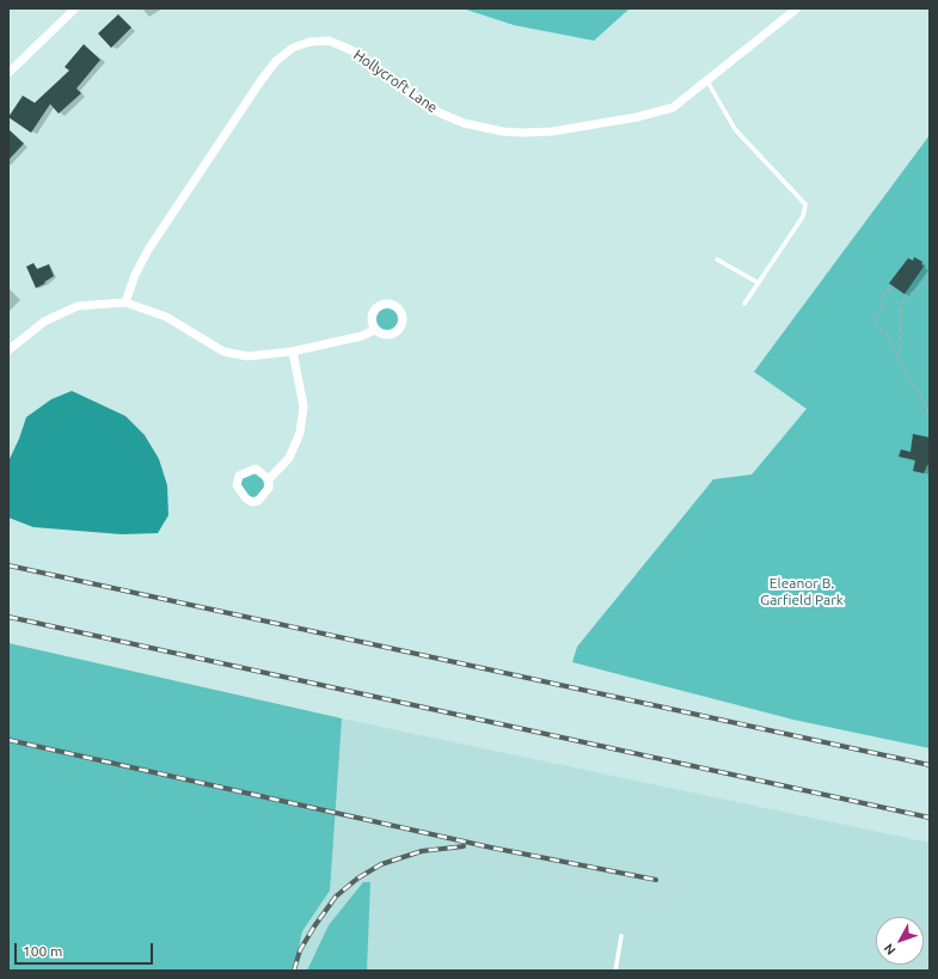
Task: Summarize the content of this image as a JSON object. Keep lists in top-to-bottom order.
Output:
{
  "streets": {
    "street": ["Hollycroft Lane"]
  },
  "parks": ["Eleanor B. Garfield Park"],
  "scale_bar": "100 m",
  "north": "bottom left"
}
